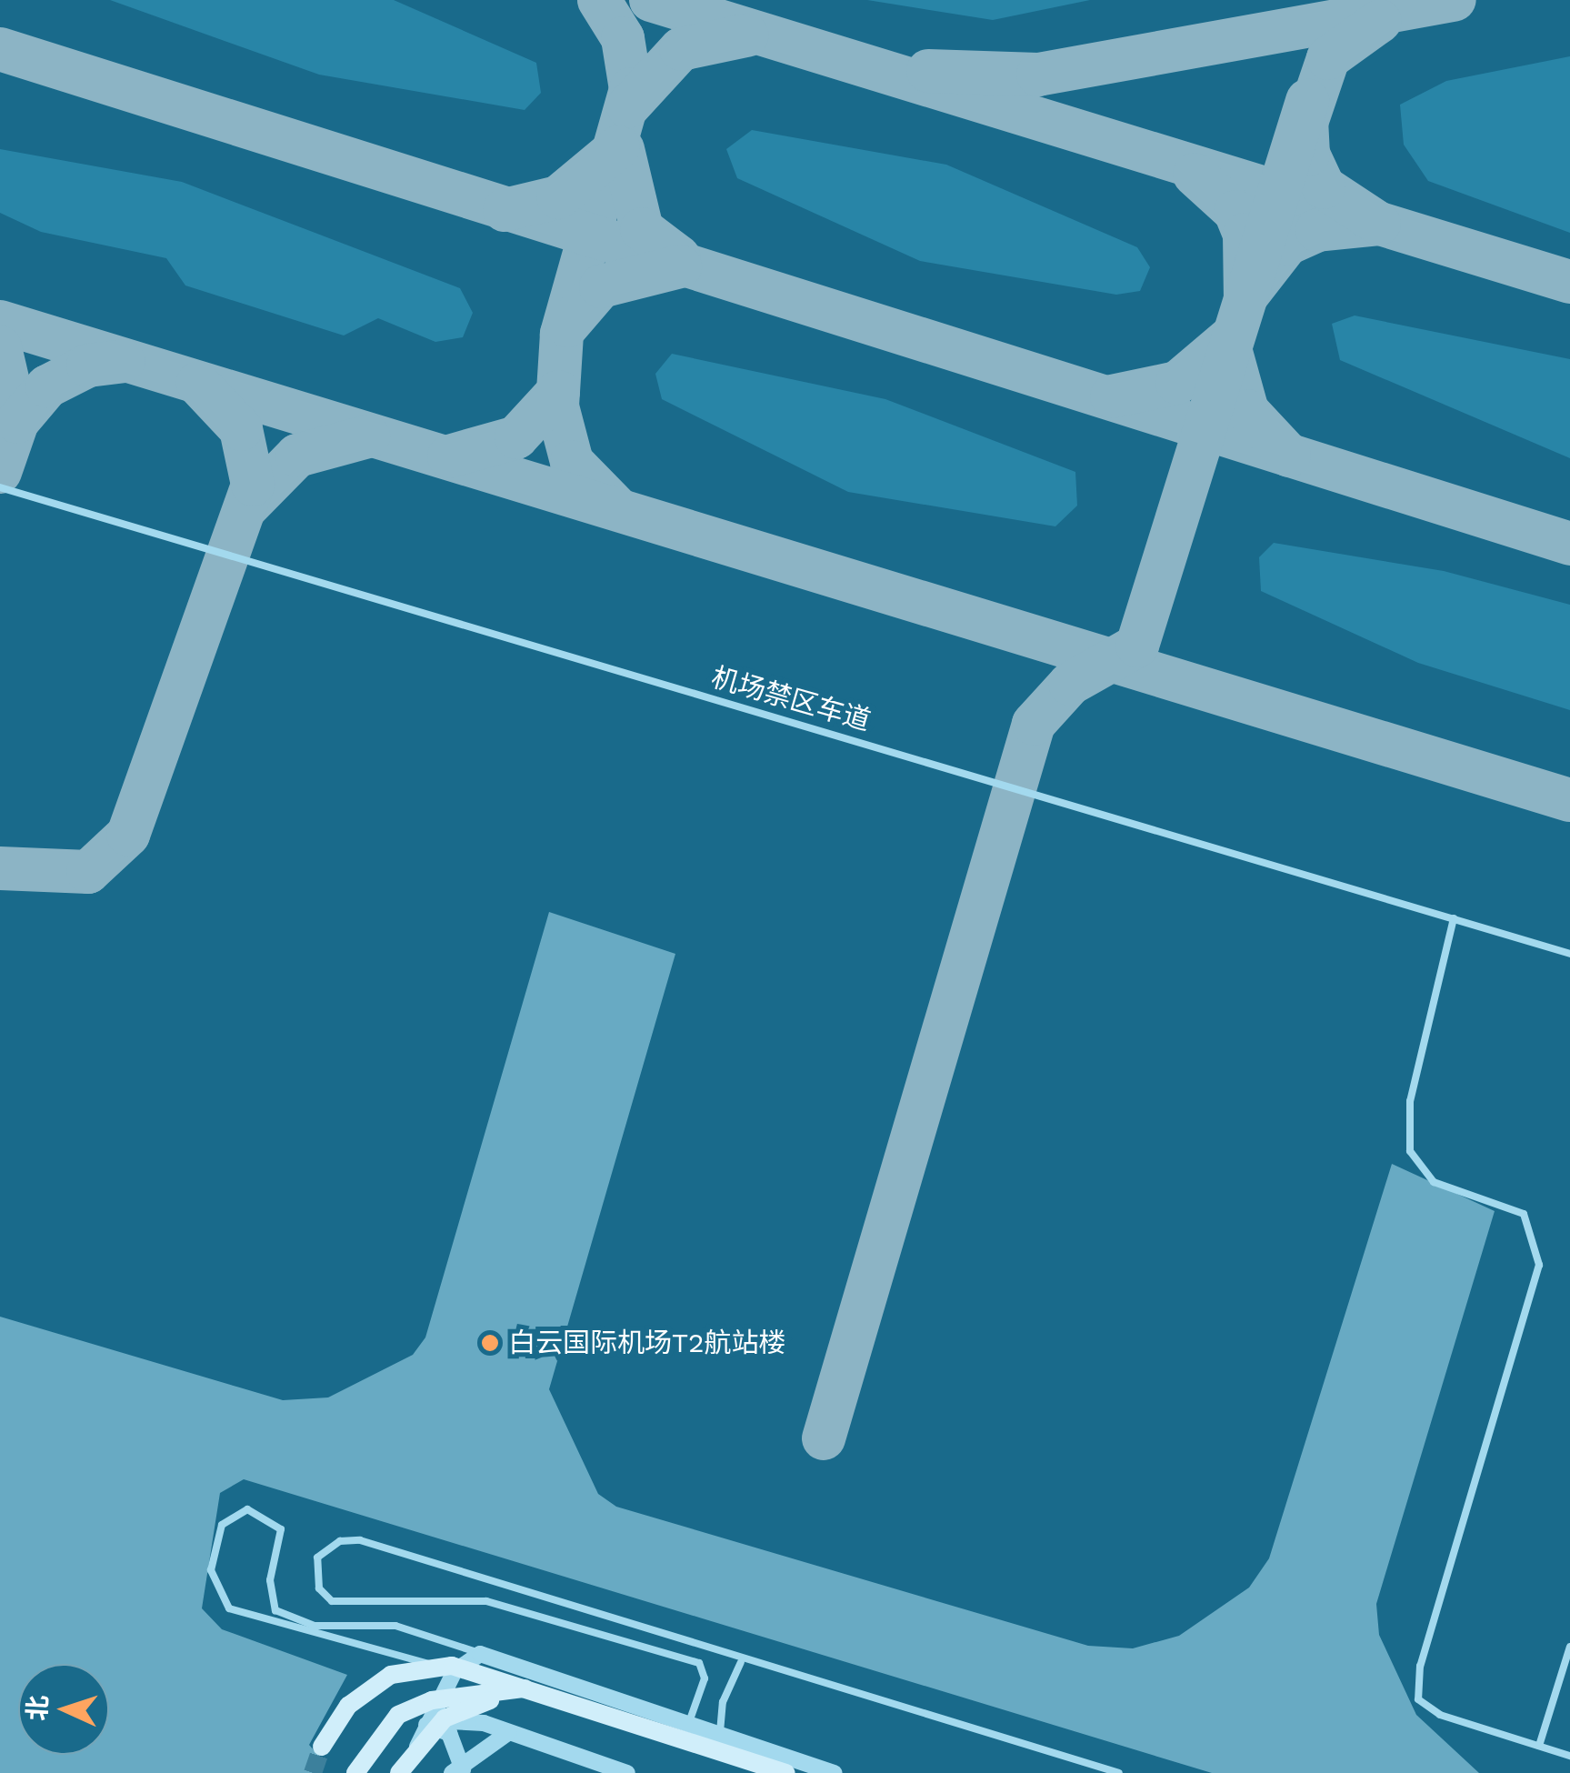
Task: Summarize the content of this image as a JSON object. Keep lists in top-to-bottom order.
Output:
{
  "streets": {
    "lane": ["机场禁区车道"]
  },
  "places": ["白云国际机场T2航站楼"],
  "north": "left"
}
